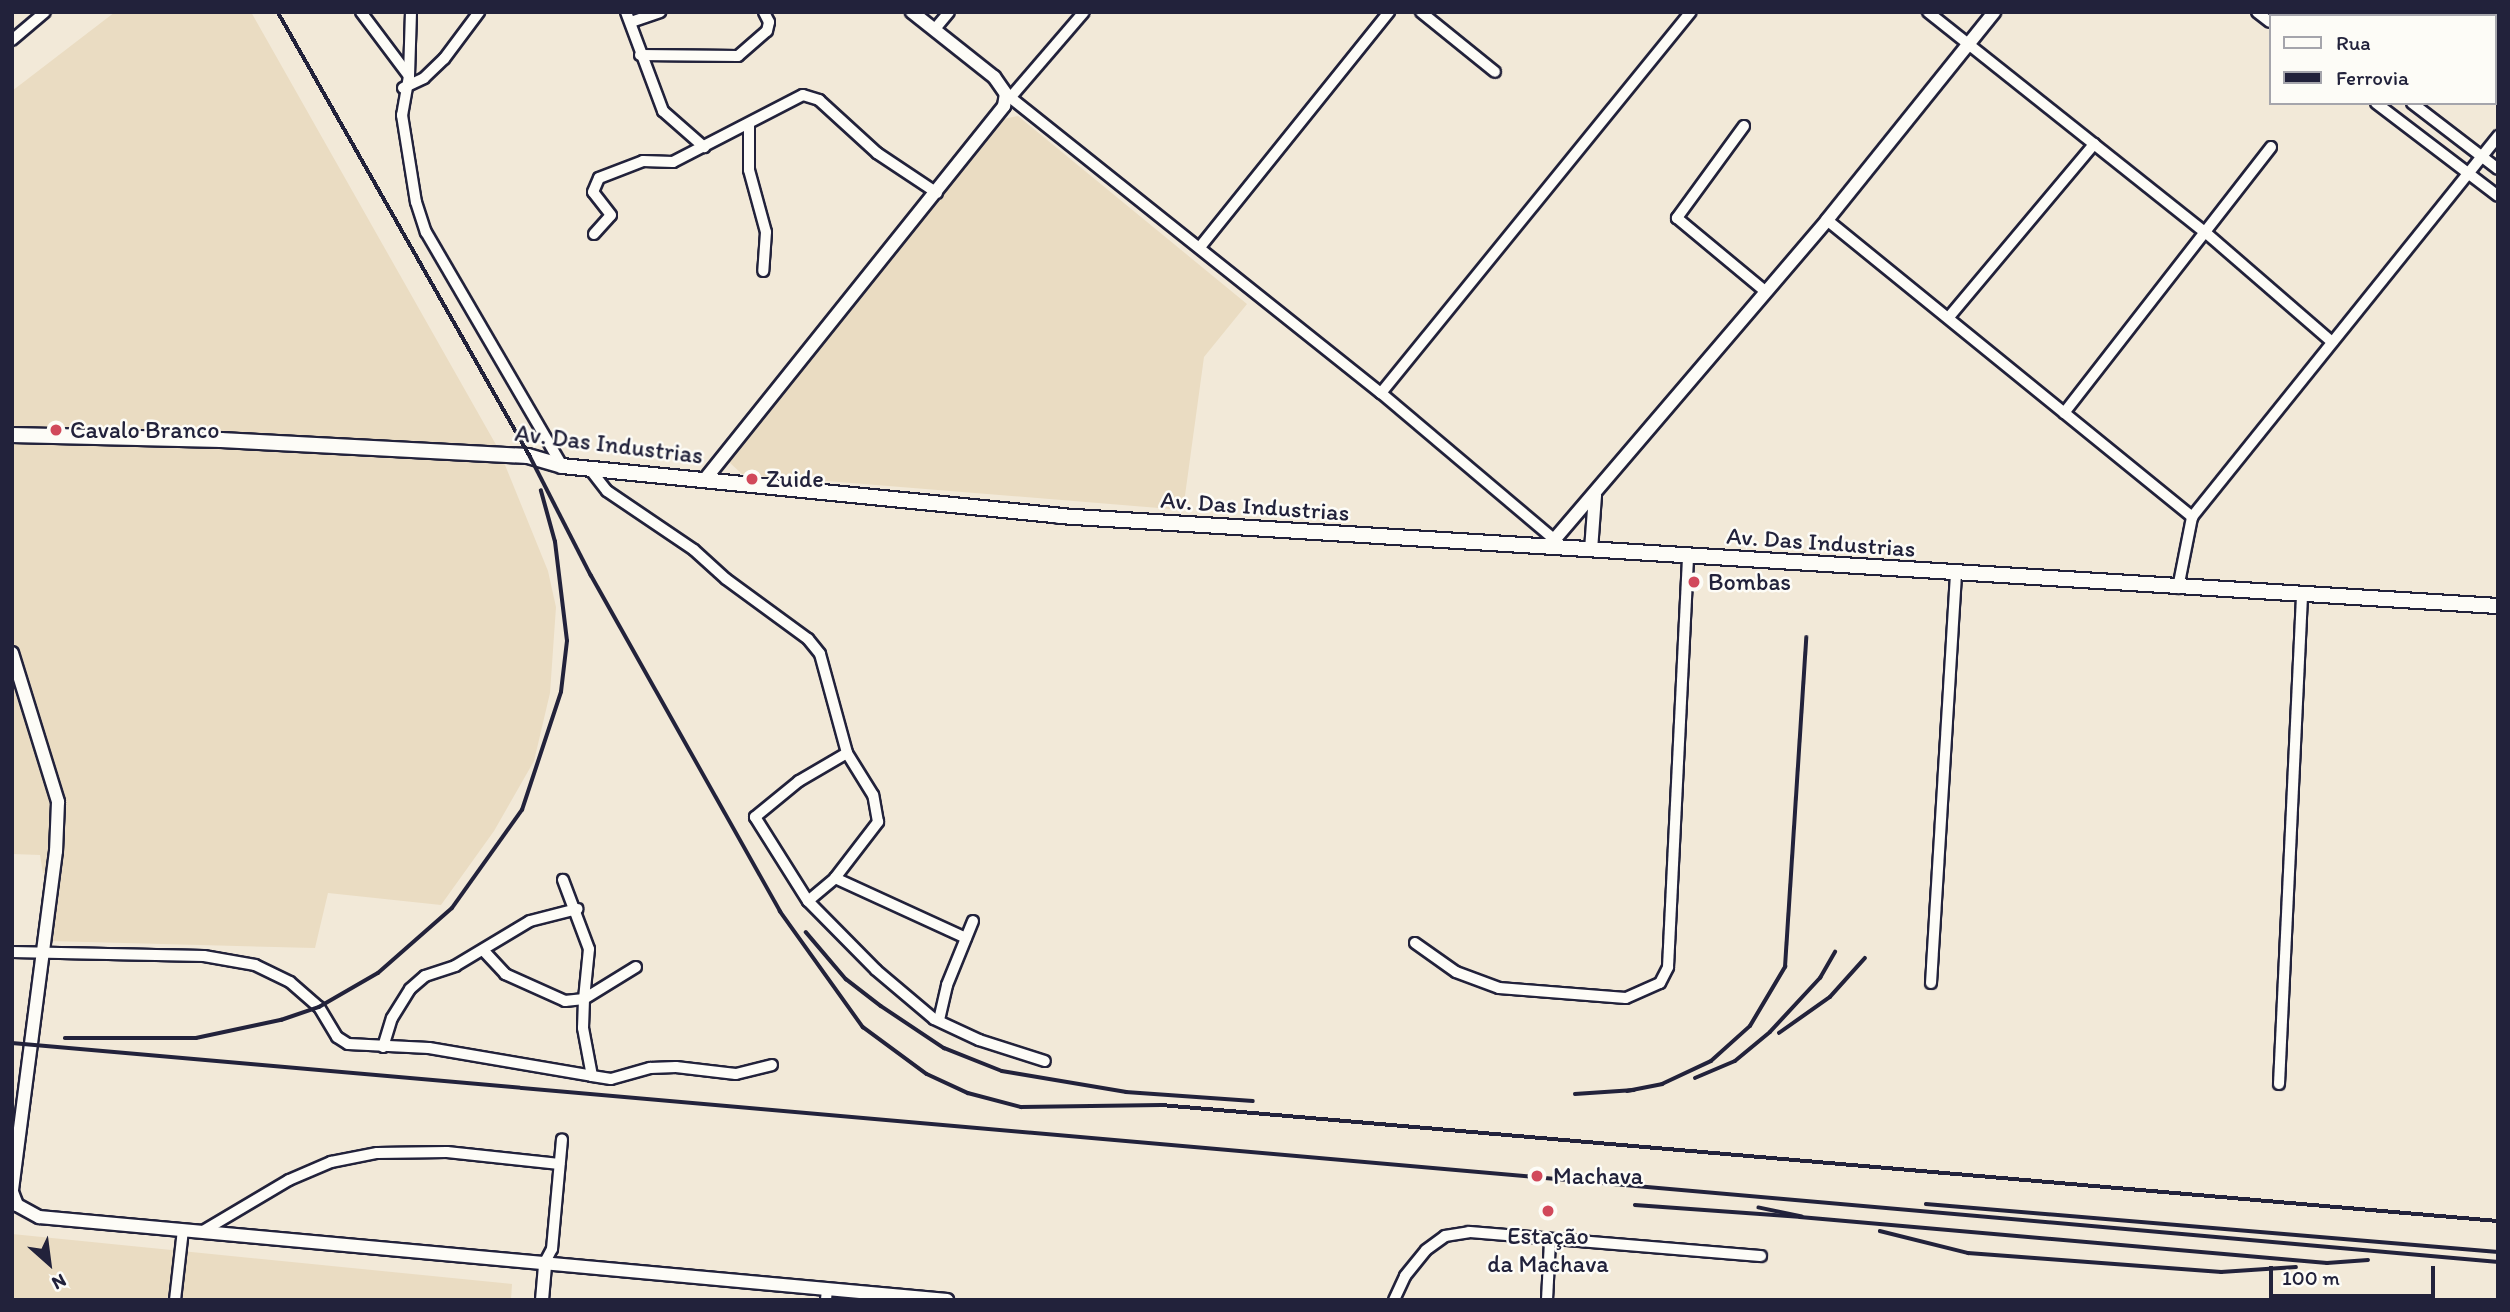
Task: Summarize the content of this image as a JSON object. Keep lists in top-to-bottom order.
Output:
{
  "streets": {
    "main road": ["Av. Das Industrias"]
  },
  "places": [
    "Cavalo Branco",
    "Zuide",
    "Bombas",
    "Machava",
    "Estação da Machava"
  ],
  "legend": ["Rua", "Ferrovia"],
  "scale_bar": "100 m",
  "north": "bottom right"
}
